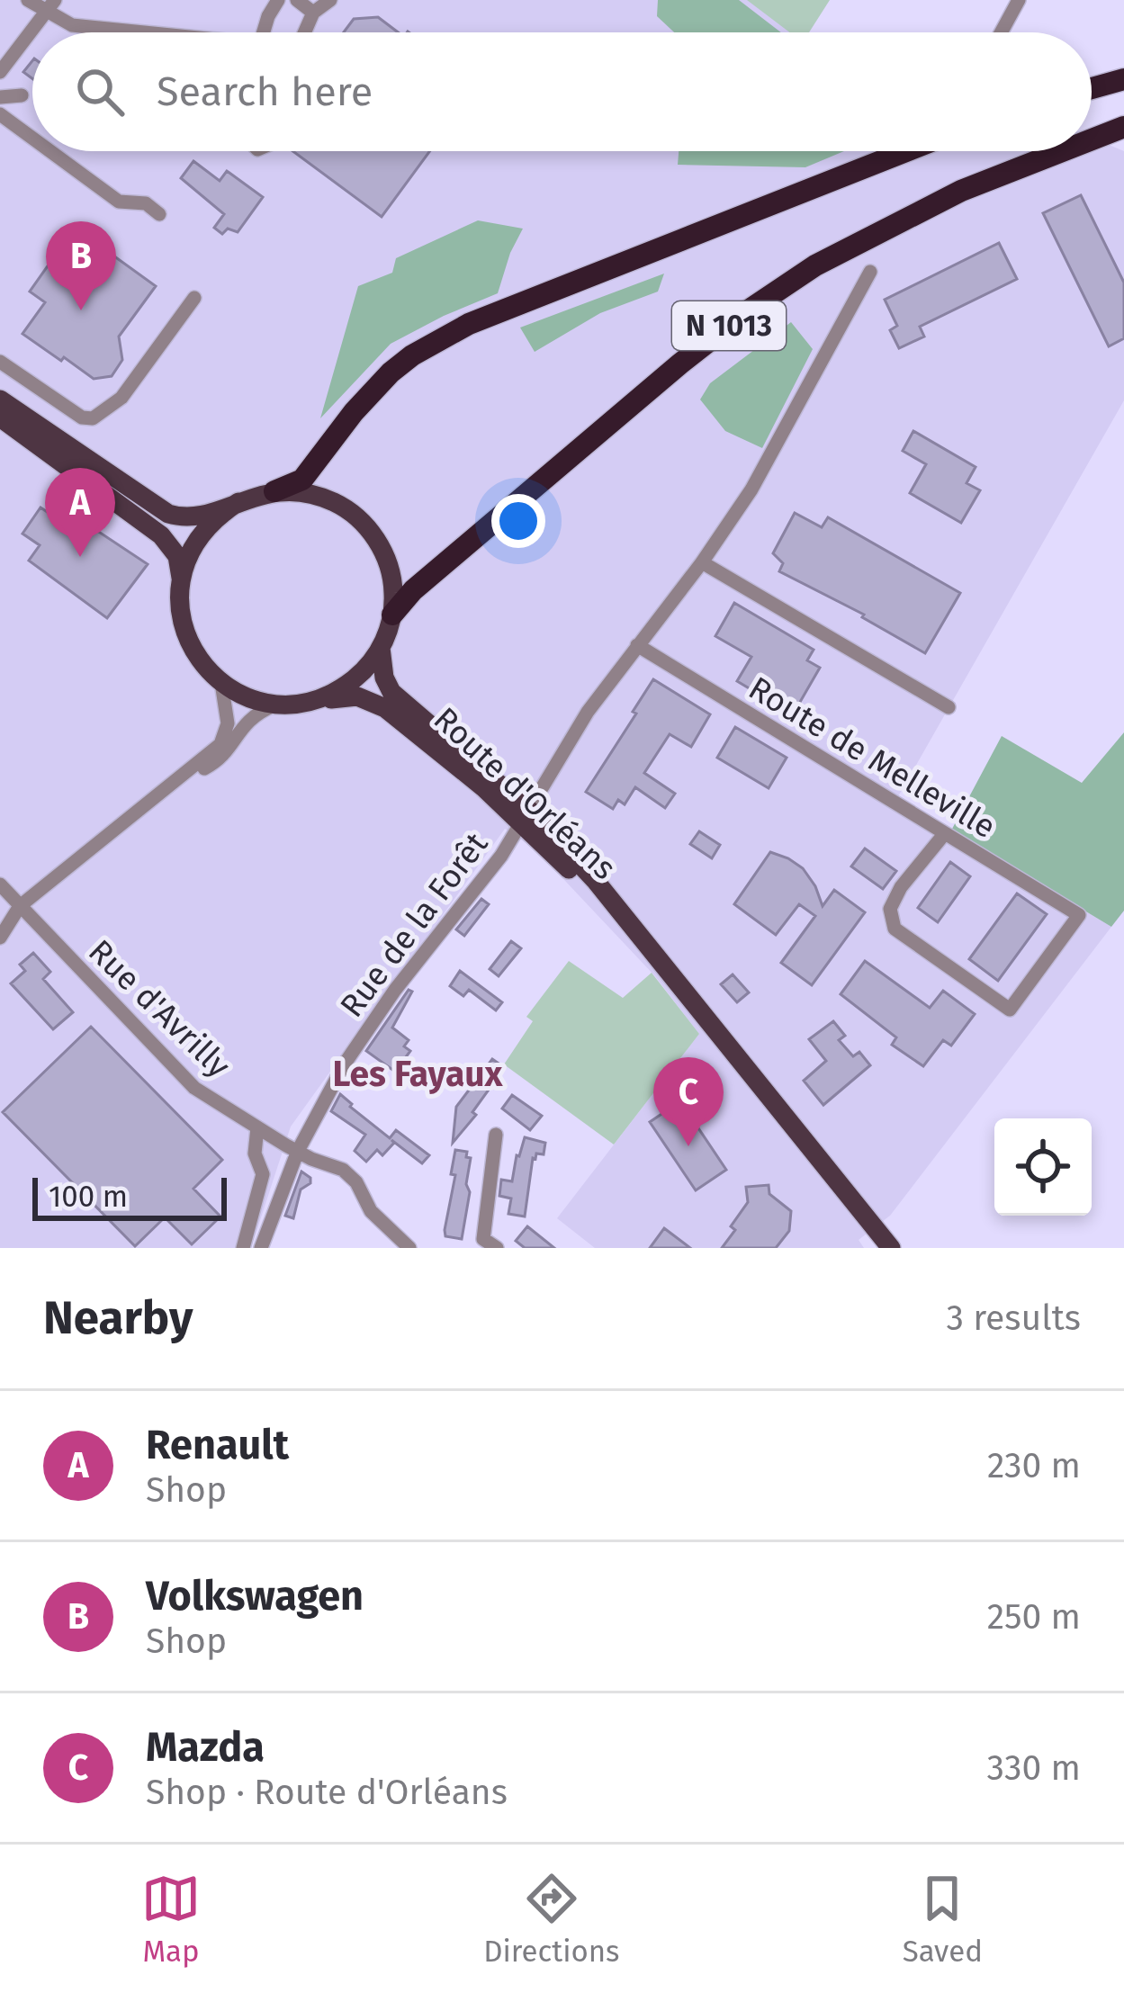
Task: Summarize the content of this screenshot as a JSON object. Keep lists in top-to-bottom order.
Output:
{
  "streets": {
    "highway": ["N 1013"],
    "main road": ["Route d'Orléans"],
    "street": ["Route de Melleville", "Rue de la Forêt", "Rue d'Avrilly"]
  },
  "crossings": [
    ["N 1013", "Route d'Orléans"],
    ["Route de Melleville", "Rue de la Forêt"],
    ["Route d'Orléans", "Rue de la Forêt"],
    ["Rue de la Forêt", "Rue d'Avrilly"]
  ],
  "districts": ["Les Fayaux"],
  "scale_bar": "100 m",
  "page": {
    "search": "Search here",
    "pins": ["B", "A", "C"],
    "scale": "100 m",
    "heading": ["Nearby", "3 results"],
    "list": [
      {
        "mark": "A",
        "name": "Renault",
        "note": "Shop",
        "value": "230 m"
      },
      {
        "mark": "B",
        "name": "Volkswagen",
        "note": "Shop",
        "value": "250 m"
      },
      {
        "mark": "C",
        "name": "Mazda",
        "note": "Shop · Route d'Orléans",
        "value": "330 m"
      }
    ],
    "nav": ["Map", "Directions", "Saved"]
  }
}
